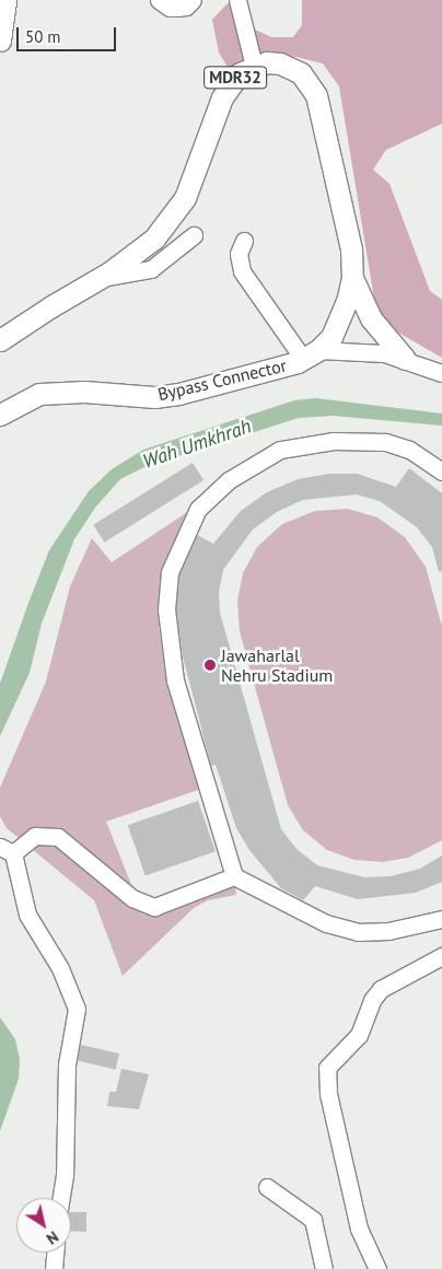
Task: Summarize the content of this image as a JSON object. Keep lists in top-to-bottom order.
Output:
{
  "streets": {
    "main road": ["MDR32", "Bypass Connector"]
  },
  "crossings": [
    ["MDR32", "Bypass Connector"]
  ],
  "water": ["Wah Umkhrah"],
  "places": ["Jawaharlal Nehru Stadium"],
  "scale_bar": "50 m",
  "north": "bottom right"
}
